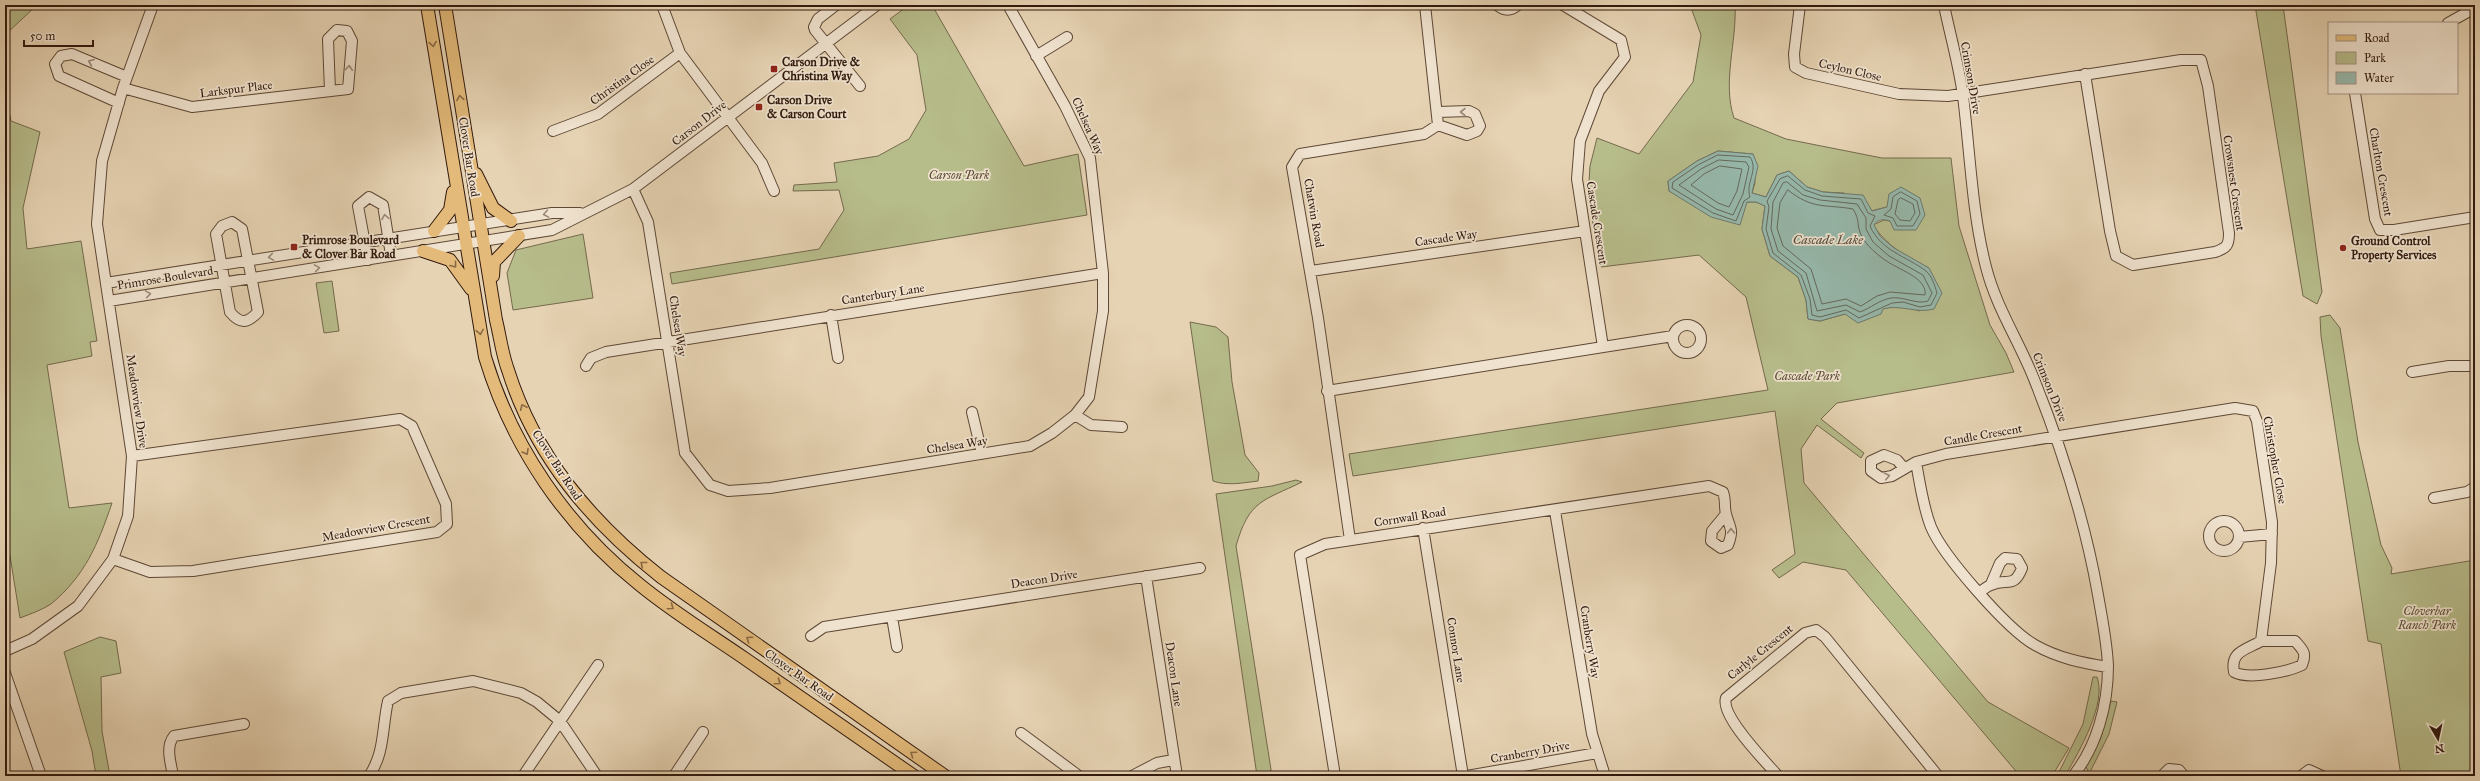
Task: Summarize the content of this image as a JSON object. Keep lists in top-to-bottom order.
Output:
{
  "streets": {
    "main road": ["Clover Bar Road"],
    "street": [
      "Ceylon Close",
      "Crimson Drive",
      "Christina Close",
      "Larkspur Place",
      "Carson Drive",
      "Chelsea Way",
      "Charlton Crescent",
      "Crowsnest Crescent",
      "Chatwin Road",
      "Cascade Crescent",
      "Cascade Way",
      "Primrose Boulevard",
      "Canterbury Lane",
      "Meadowview Drive",
      "Candle Crescent",
      "Christopher Close",
      "Cornwall Road",
      "Meadowview Crescent",
      "Deacon Drive",
      "Cranberry Way",
      "Connor Lane",
      "Carlyle Crescent",
      "Deacon Lane",
      "Cranberry Drive"
    ]
  },
  "crossings": [
    ["Ceylon Close", "Crimson Drive"],
    ["Ceylon Close", "Crowsnest Crescent"],
    ["Crimson Drive", "Crowsnest Crescent"],
    ["Crimson Drive", "Candle Crescent"],
    ["Crimson Drive", "Christopher Close"],
    ["Larkspur Place", "Meadowview Drive"],
    ["Carson Drive", "Chelsea Way"],
    ["Carson Drive", "Clover Bar Road"],
    ["Carson Drive", "Primrose Boulevard"],
    ["Chelsea Way", "Canterbury Lane"],
    ["Clover Bar Road", "Primrose Boulevard"],
    ["Chatwin Road", "Cascade Way"],
    ["Chatwin Road", "Cornwall Road"],
    ["Cascade Crescent", "Cascade Way"],
    ["Primrose Boulevard", "Meadowview Drive"],
    ["Meadowview Drive", "Meadowview Crescent"],
    ["Candle Crescent", "Christopher Close"],
    ["Cornwall Road", "Cranberry Way"],
    ["Cornwall Road", "Connor Lane"],
    ["Deacon Drive", "Deacon Lane"],
    ["Cranberry Way", "Cranberry Drive"]
  ],
  "water": ["Cascade Lake"],
  "parks": ["Carson Park", "Cascade Park", "Cloverbar Ranch Park"],
  "places": {
    "transit": ["Carson Drive & Christina Way", "Carson Drive & Carson Court", "Primrose Boulevard & Clover Bar Road"],
    "other": ["Ground Control Property Services"]
  },
  "legend": ["Road", "Park", "Water"],
  "scale_bar": "50 m",
  "north": "bottom"
}
